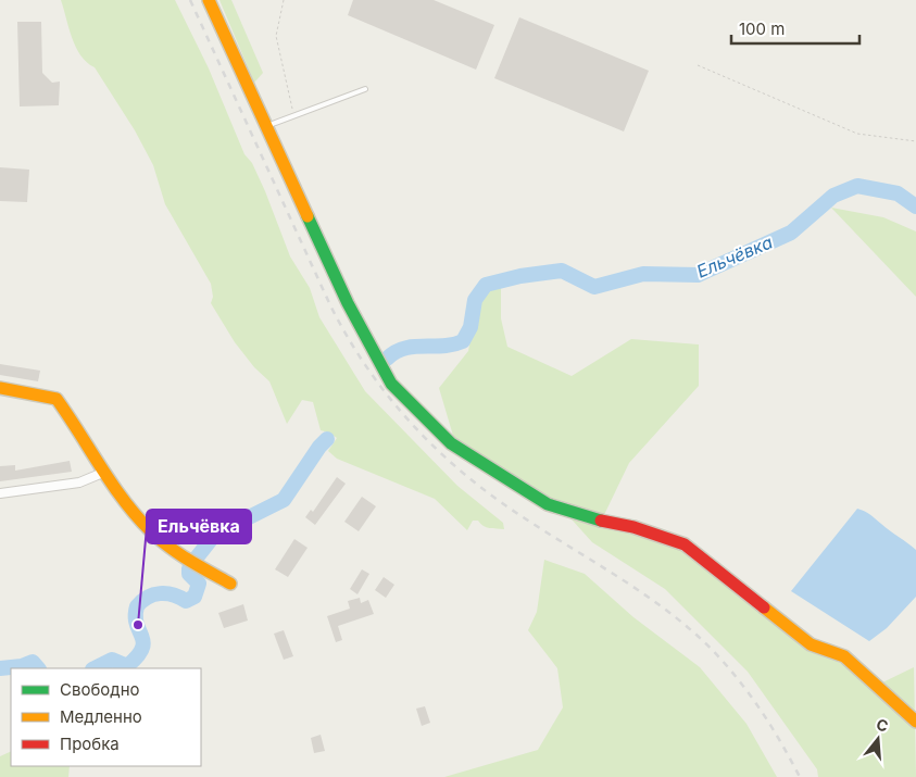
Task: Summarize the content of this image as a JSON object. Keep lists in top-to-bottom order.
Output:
{
  "water": ["Ельчёвка"],
  "places": ["Ельчёвка"],
  "legend": ["Свободно", "Медленно", "Пробка"],
  "scale_bar": "100 m",
  "north": "top"
}
